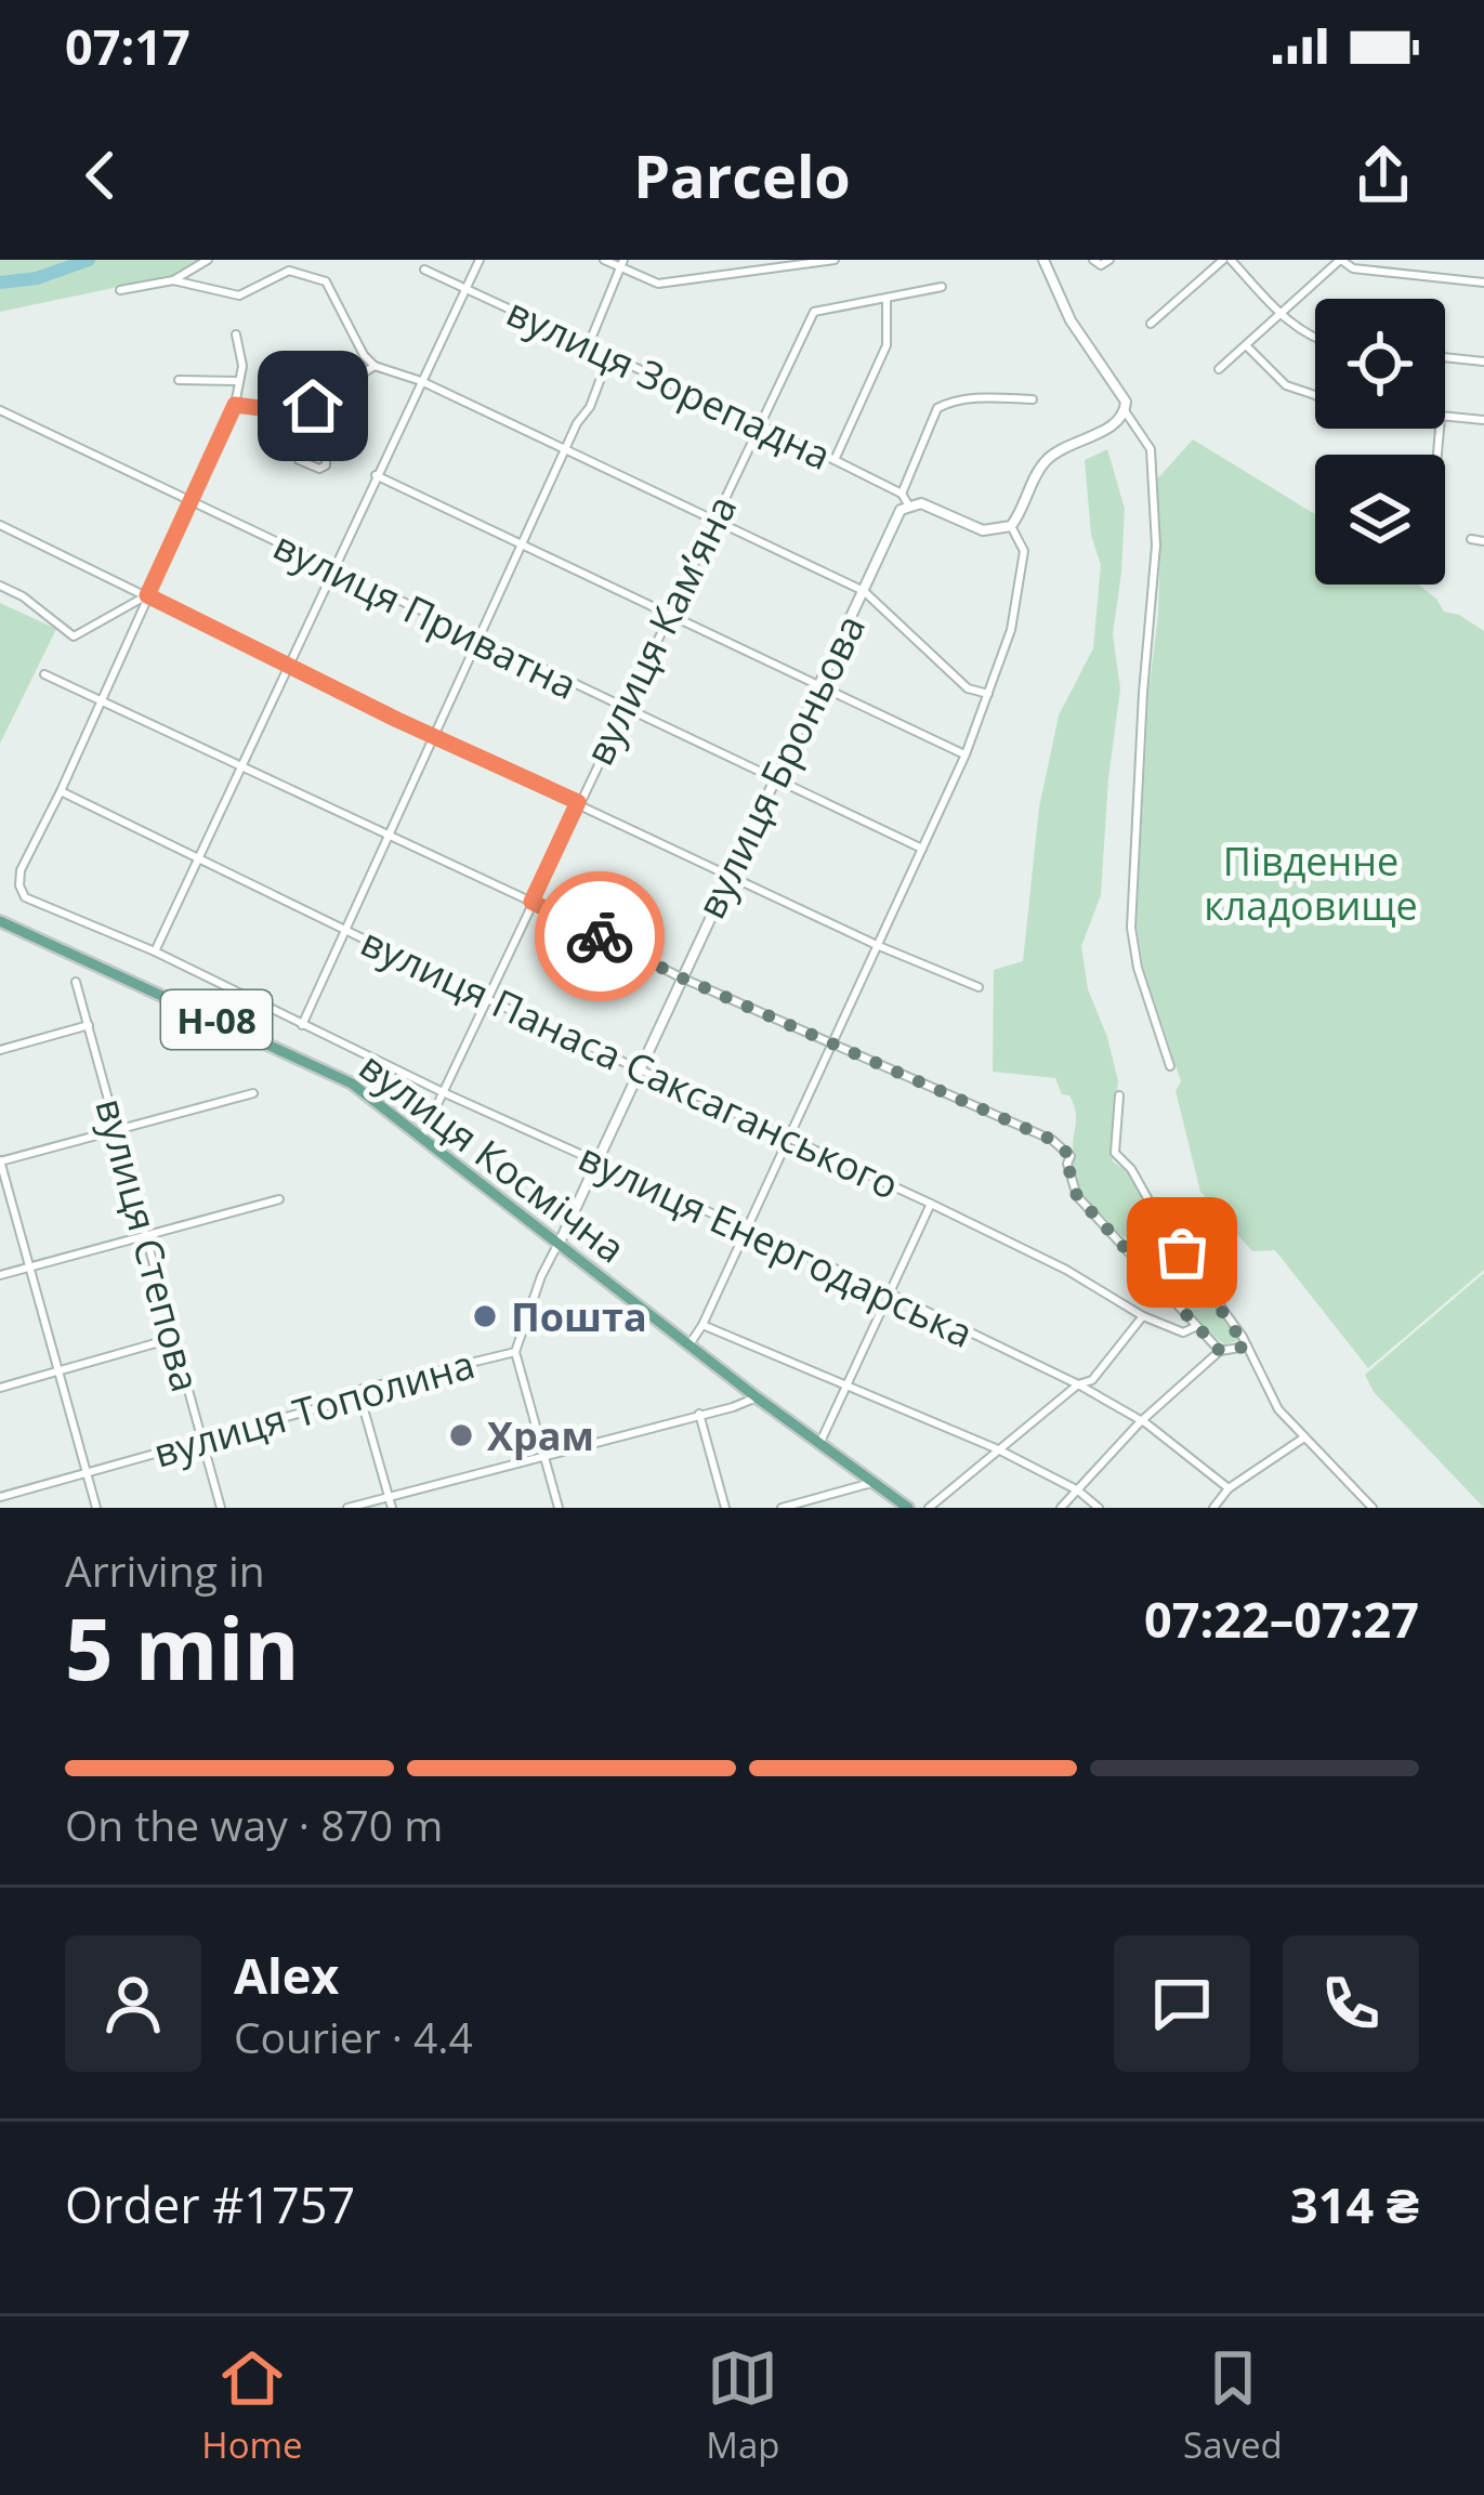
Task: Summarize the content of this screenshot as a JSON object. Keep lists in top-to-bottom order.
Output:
{
  "streets": {
    "main road": ["Н-08", "вулиця Космічна"],
    "street": [
      "вулиця Зорепадна",
      "вулиця Приватна",
      "вулиця Кам’яна",
      "вулиця Броньова",
      "вулиця Панаса Саксаганського",
      "вулиця Степова",
      "вулиця Енергодарська",
      "вулиця Тополина"
    ]
  },
  "crossings": [
    ["вулиця Зорепадна", "вулиця Кам’яна"],
    ["вулиця Зорепадна", "вулиця Броньова"],
    ["вулиця Приватна", "вулиця Кам’яна"],
    ["вулиця Приватна", "вулиця Броньова"],
    ["вулиця Кам’яна", "вулиця Панаса Саксаганського"],
    ["вулиця Кам’яна", "вулиця Космічна"],
    ["вулиця Кам’яна", "вулиця Енергодарська"],
    ["вулиця Броньова", "вулиця Панаса Саксаганського"],
    ["вулиця Броньова", "вулиця Космічна"],
    ["вулиця Броньова", "вулиця Енергодарська"],
    ["вулиця Броньова", "вулиця Тополина"],
    ["вулиця Панаса Саксаганського", "вулиця Енергодарська"],
    ["вулиця Космічна", "вулиця Тополина"],
    ["вулиця Степова", "вулиця Тополина"]
  ],
  "parks": ["Південне кладовище"],
  "places": ["Пошта", "Храм"],
  "page": {
    "status": "07:17",
    "header": "Parcelo",
    "heading": ["5 min", "Arriving in", "07:22–07:27"],
    "panel": [
      "Alex",
      "Courier · 4.4",
      "Order #1757",
      "314 ₴"
    ],
    "bar": "On the way · 870 m",
    "tabs": ["Home", "Map", "Saved"]
  }
}
